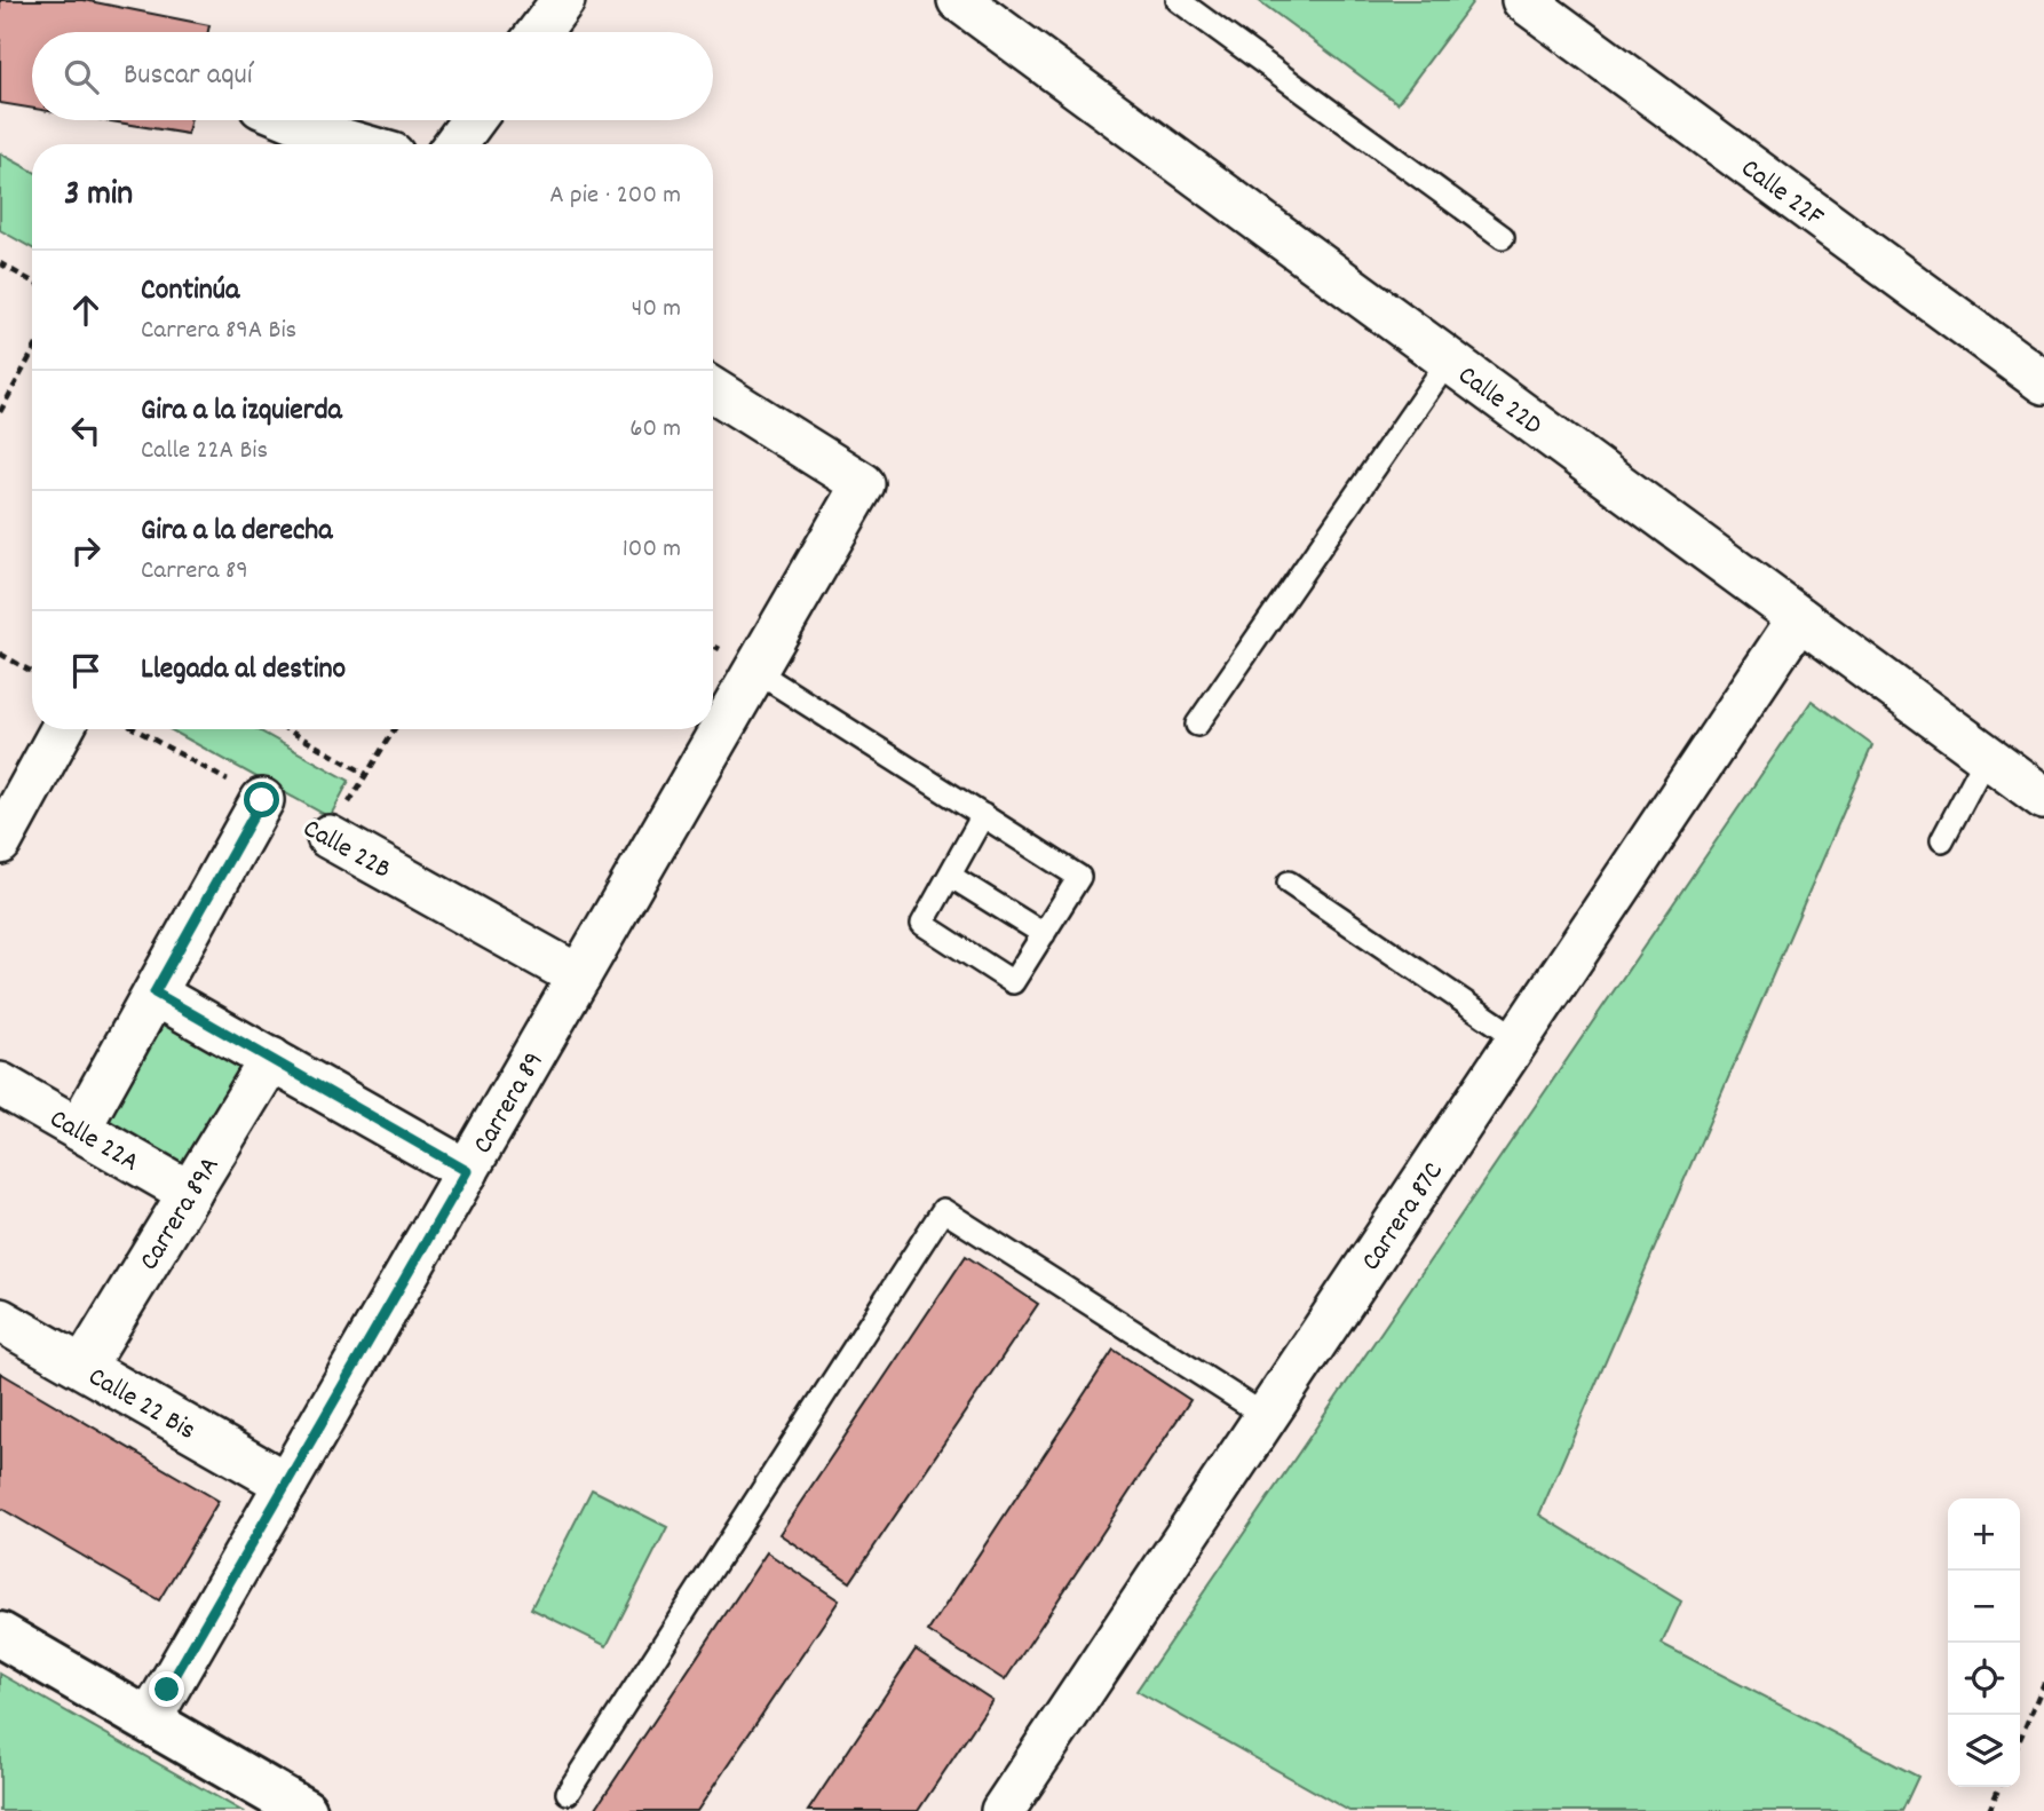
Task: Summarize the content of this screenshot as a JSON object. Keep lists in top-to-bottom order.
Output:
{
  "streets": {
    "street": [
      "Calle 22F",
      "Calle 22D",
      "Calle 22B",
      "Carrera 89",
      "Calle 22A",
      "Carrera 89A",
      "Carrera 87C",
      "Calle 22 Bis"
    ]
  },
  "crossings": [
    ["Calle 22D", "Carrera 87C"],
    ["Calle 22B", "Carrera 89"],
    ["Carrera 89", "Calle 22 Bis"],
    ["Calle 22A", "Carrera 89A"],
    ["Carrera 89A", "Calle 22 Bis"]
  ],
  "page": {
    "search": "Buscar aquí",
    "heading": ["3 min", "A pie · 200 m"],
    "list": [
      ["Continúa", "Carrera 89A Bis", "40 m"],
      ["Gira a la izquierda", "Calle 22A Bis", "60 m"],
      ["Gira a la derecha", "Carrera 89", "100 m"],
      "Llegada al destino"
    ],
    "map_buttons": ["+", "−"]
  }
}
